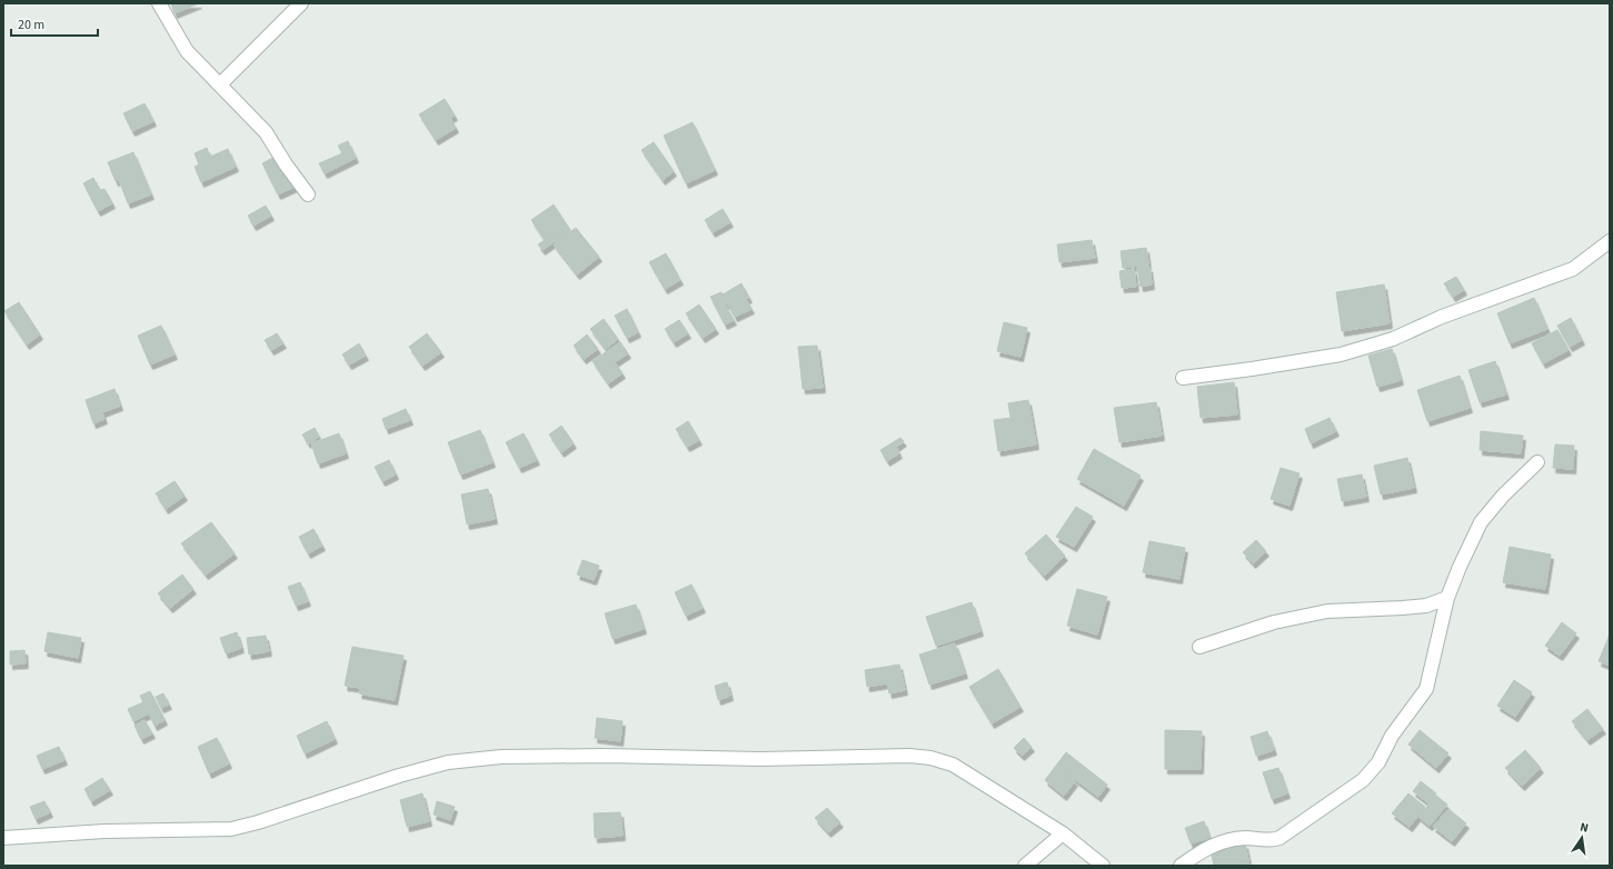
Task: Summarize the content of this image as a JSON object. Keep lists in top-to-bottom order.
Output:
{
  "scale_bar": "20 m",
  "north": "top"
}
